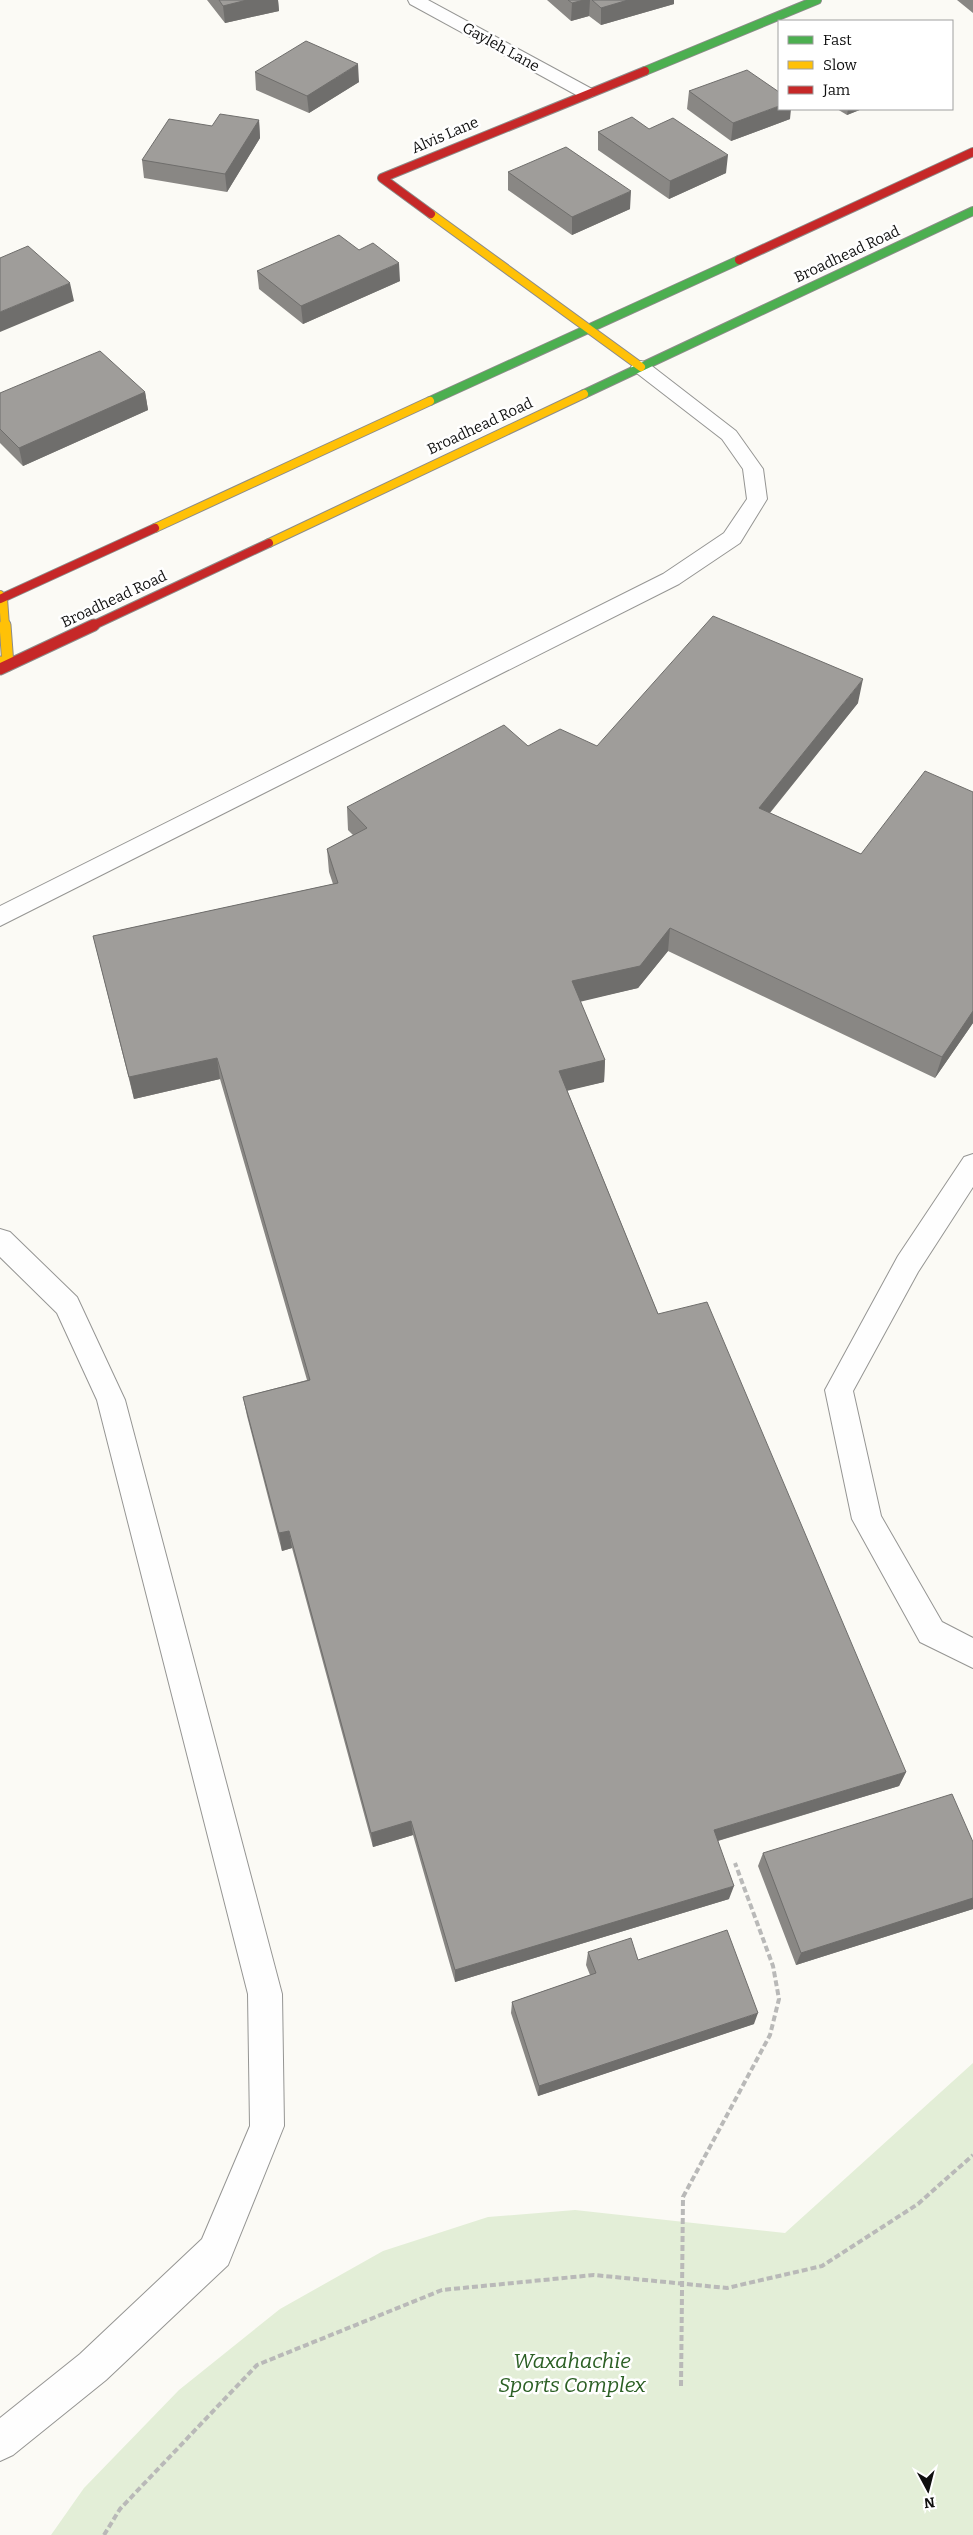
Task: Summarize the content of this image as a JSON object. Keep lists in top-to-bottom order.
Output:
{
  "streets": {
    "street": ["Gayleh Lane", "Alvis Lane", "Broadhead Road"]
  },
  "crossings": [
    ["Gayleh Lane", "Alvis Lane"],
    ["Alvis Lane", "Broadhead Road"]
  ],
  "parks": ["Waxahachie Sports Complex"],
  "legend": ["Fast", "Slow", "Jam"],
  "north": "bottom"
}
